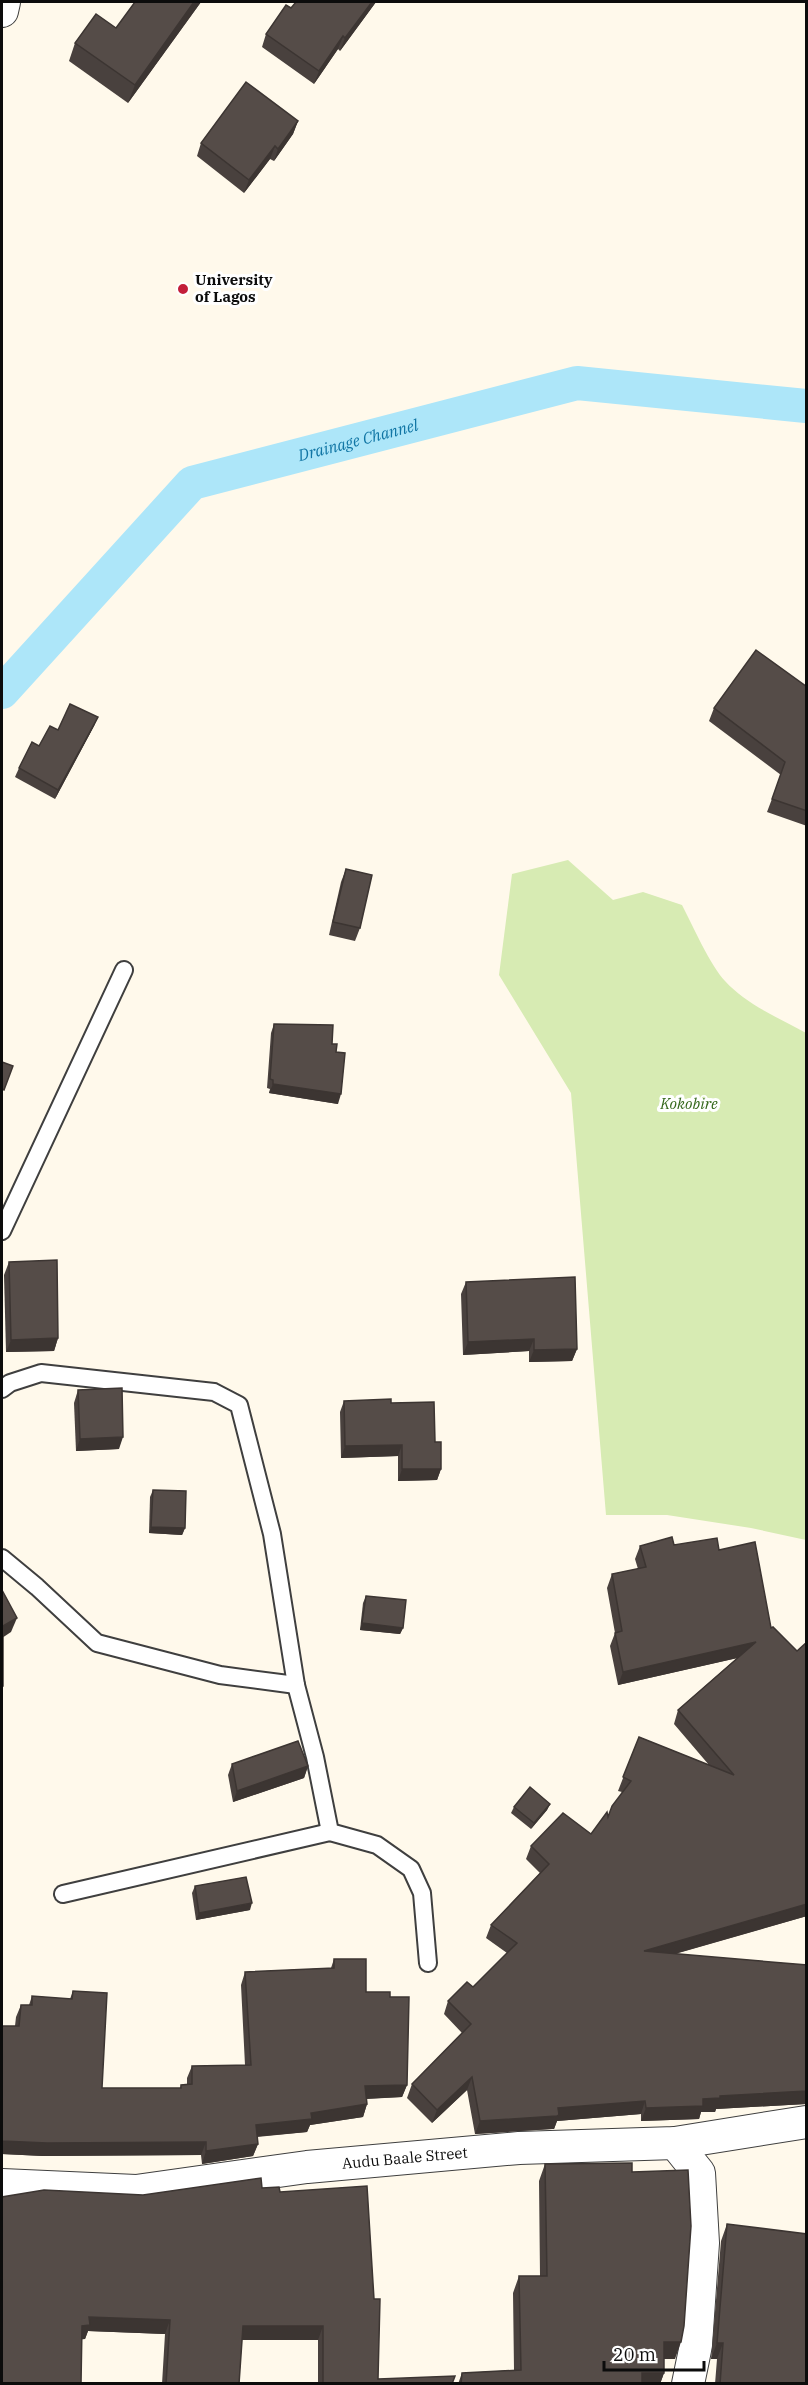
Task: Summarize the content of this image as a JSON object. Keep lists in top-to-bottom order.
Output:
{
  "streets": {
    "street": ["Audu Baale Street"]
  },
  "water": ["Drainage Channel"],
  "parks": ["Kokobire"],
  "places": ["University of Lagos"],
  "scale_bar": "20 m"
}
